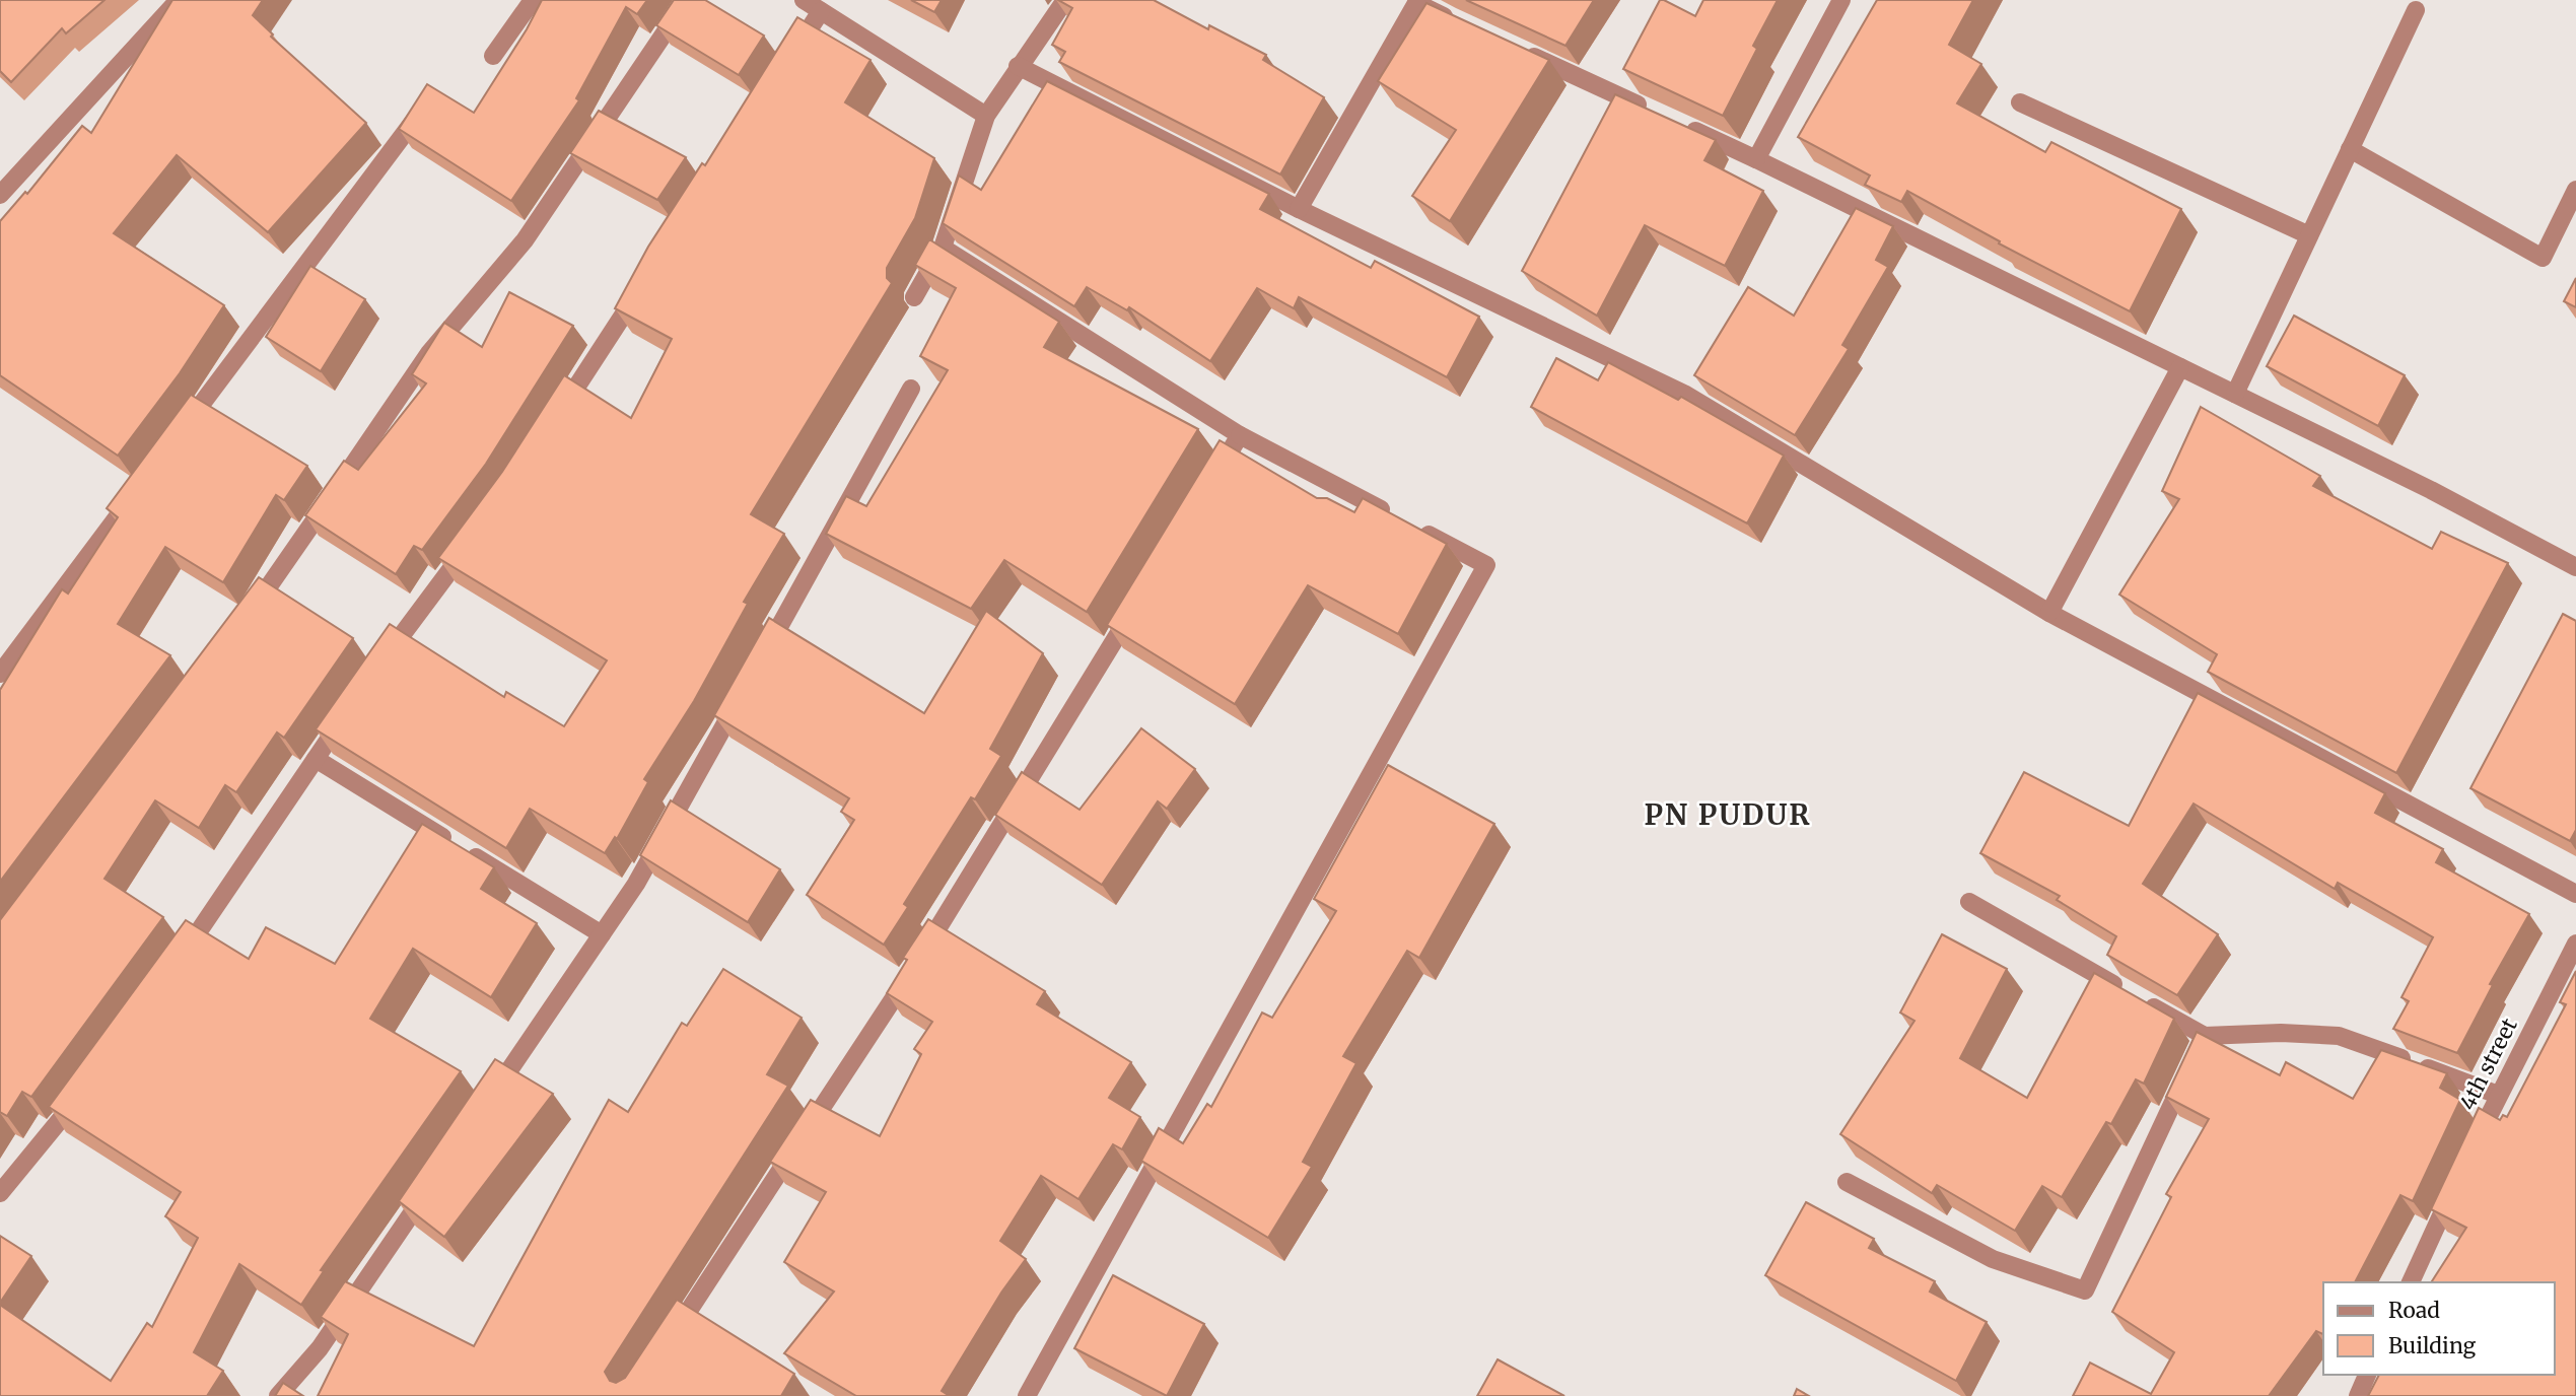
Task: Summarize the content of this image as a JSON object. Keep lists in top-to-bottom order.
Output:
{
  "streets": {
    "street": ["4th street"]
  },
  "districts": ["PN PUDUR"],
  "legend": ["Road", "Building"]
}
